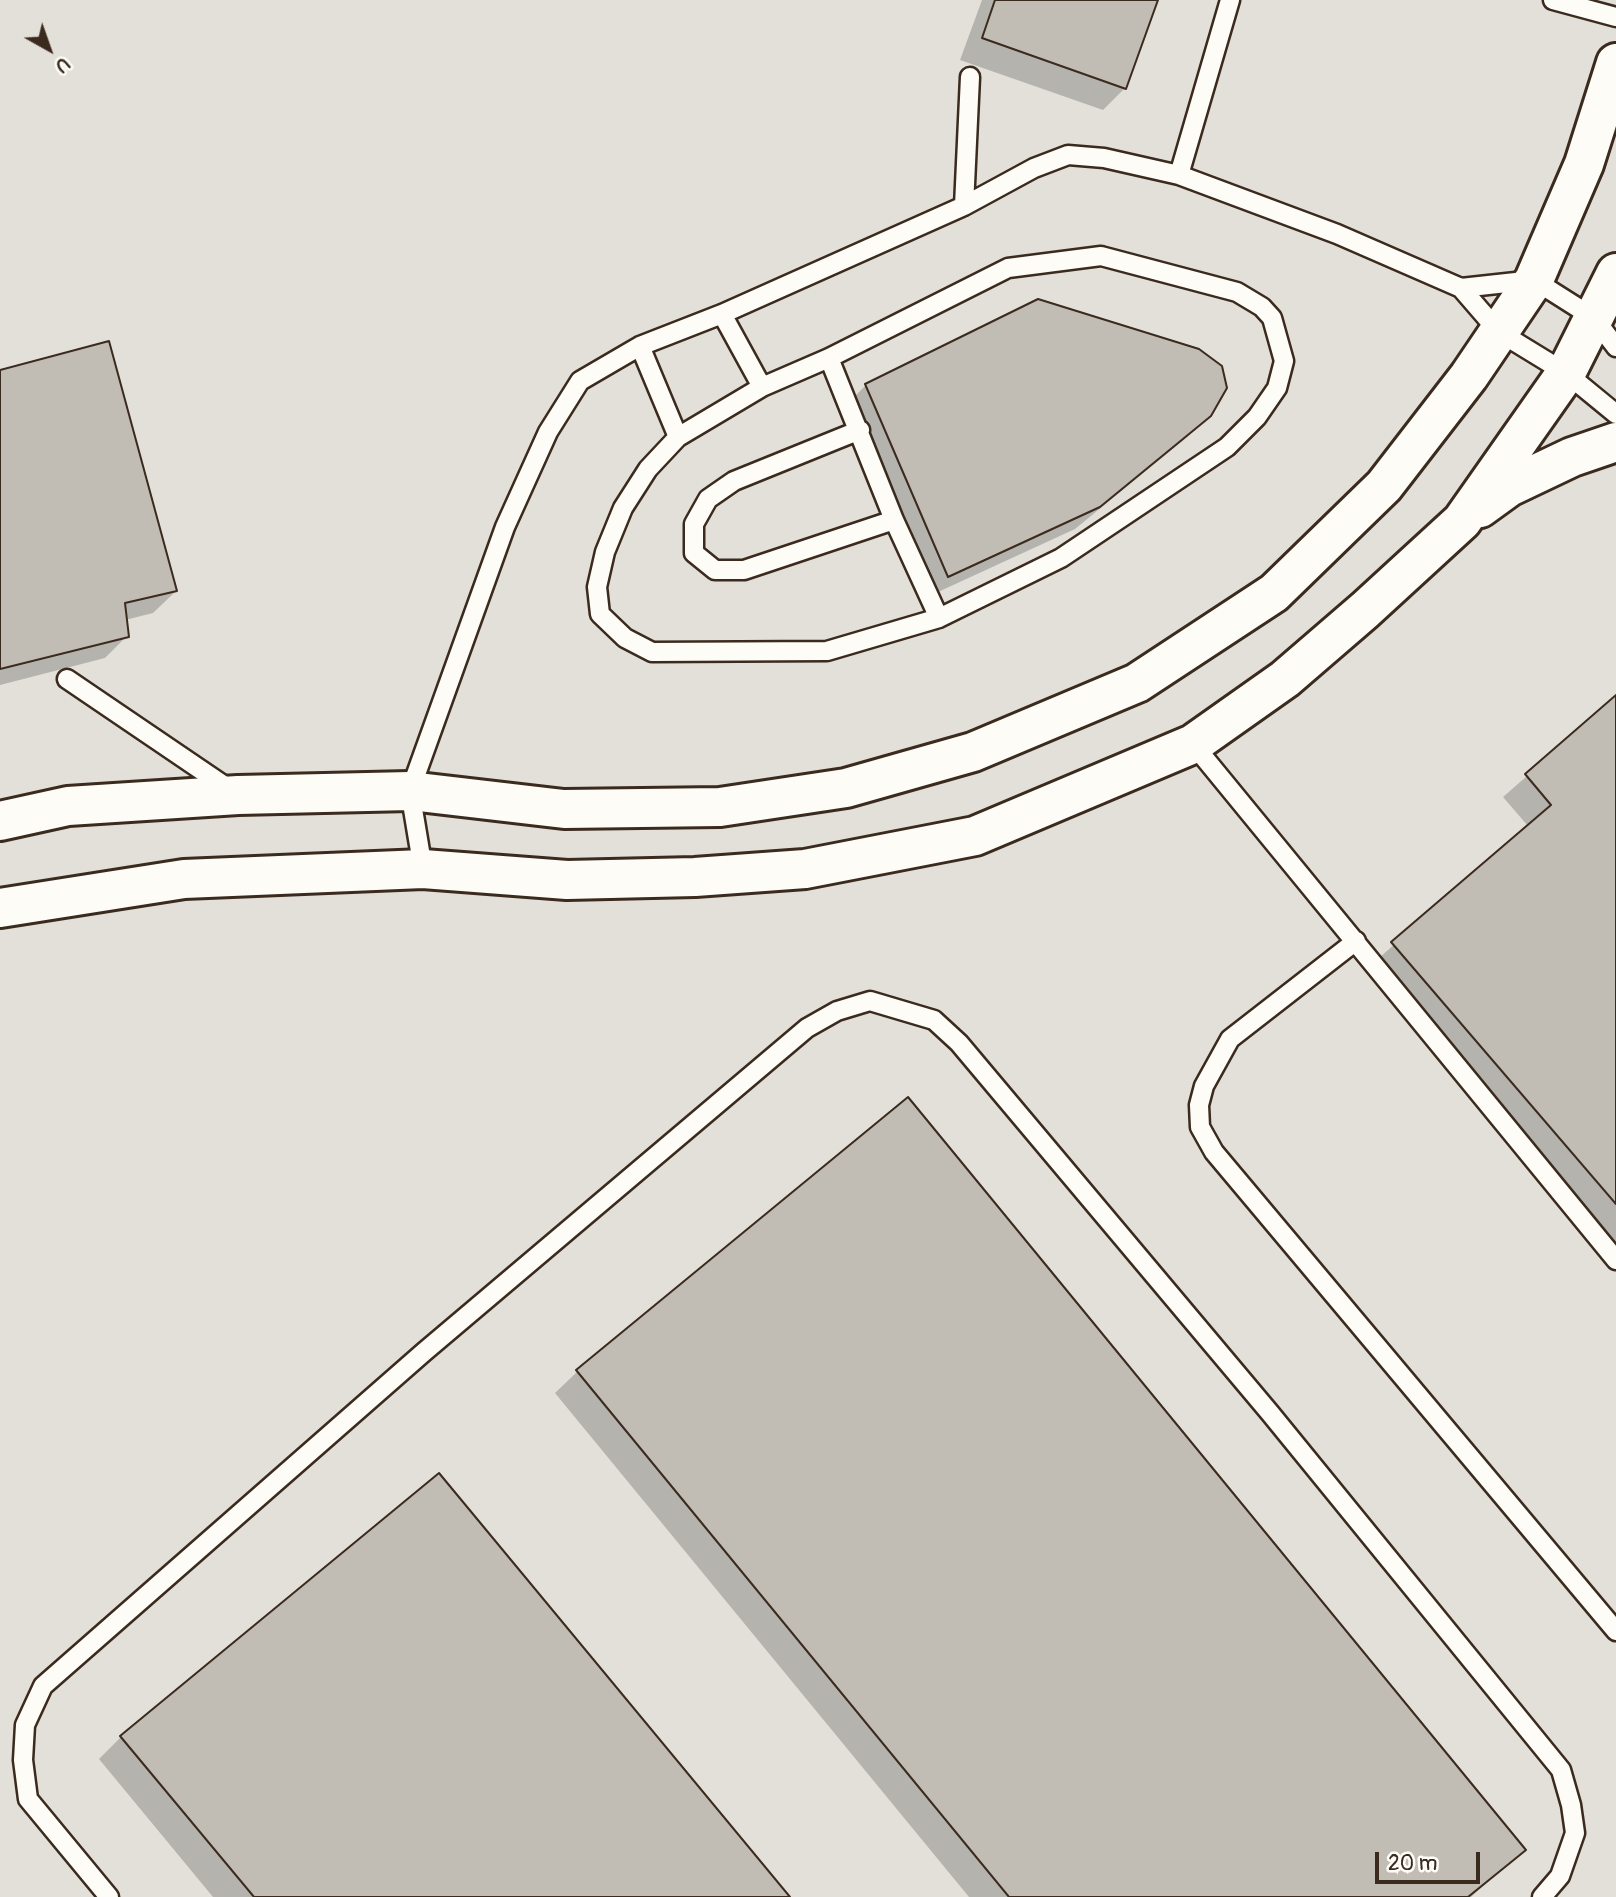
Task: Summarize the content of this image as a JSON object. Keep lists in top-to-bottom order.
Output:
{
  "scale_bar": "20 m",
  "north": "bottom right"
}
